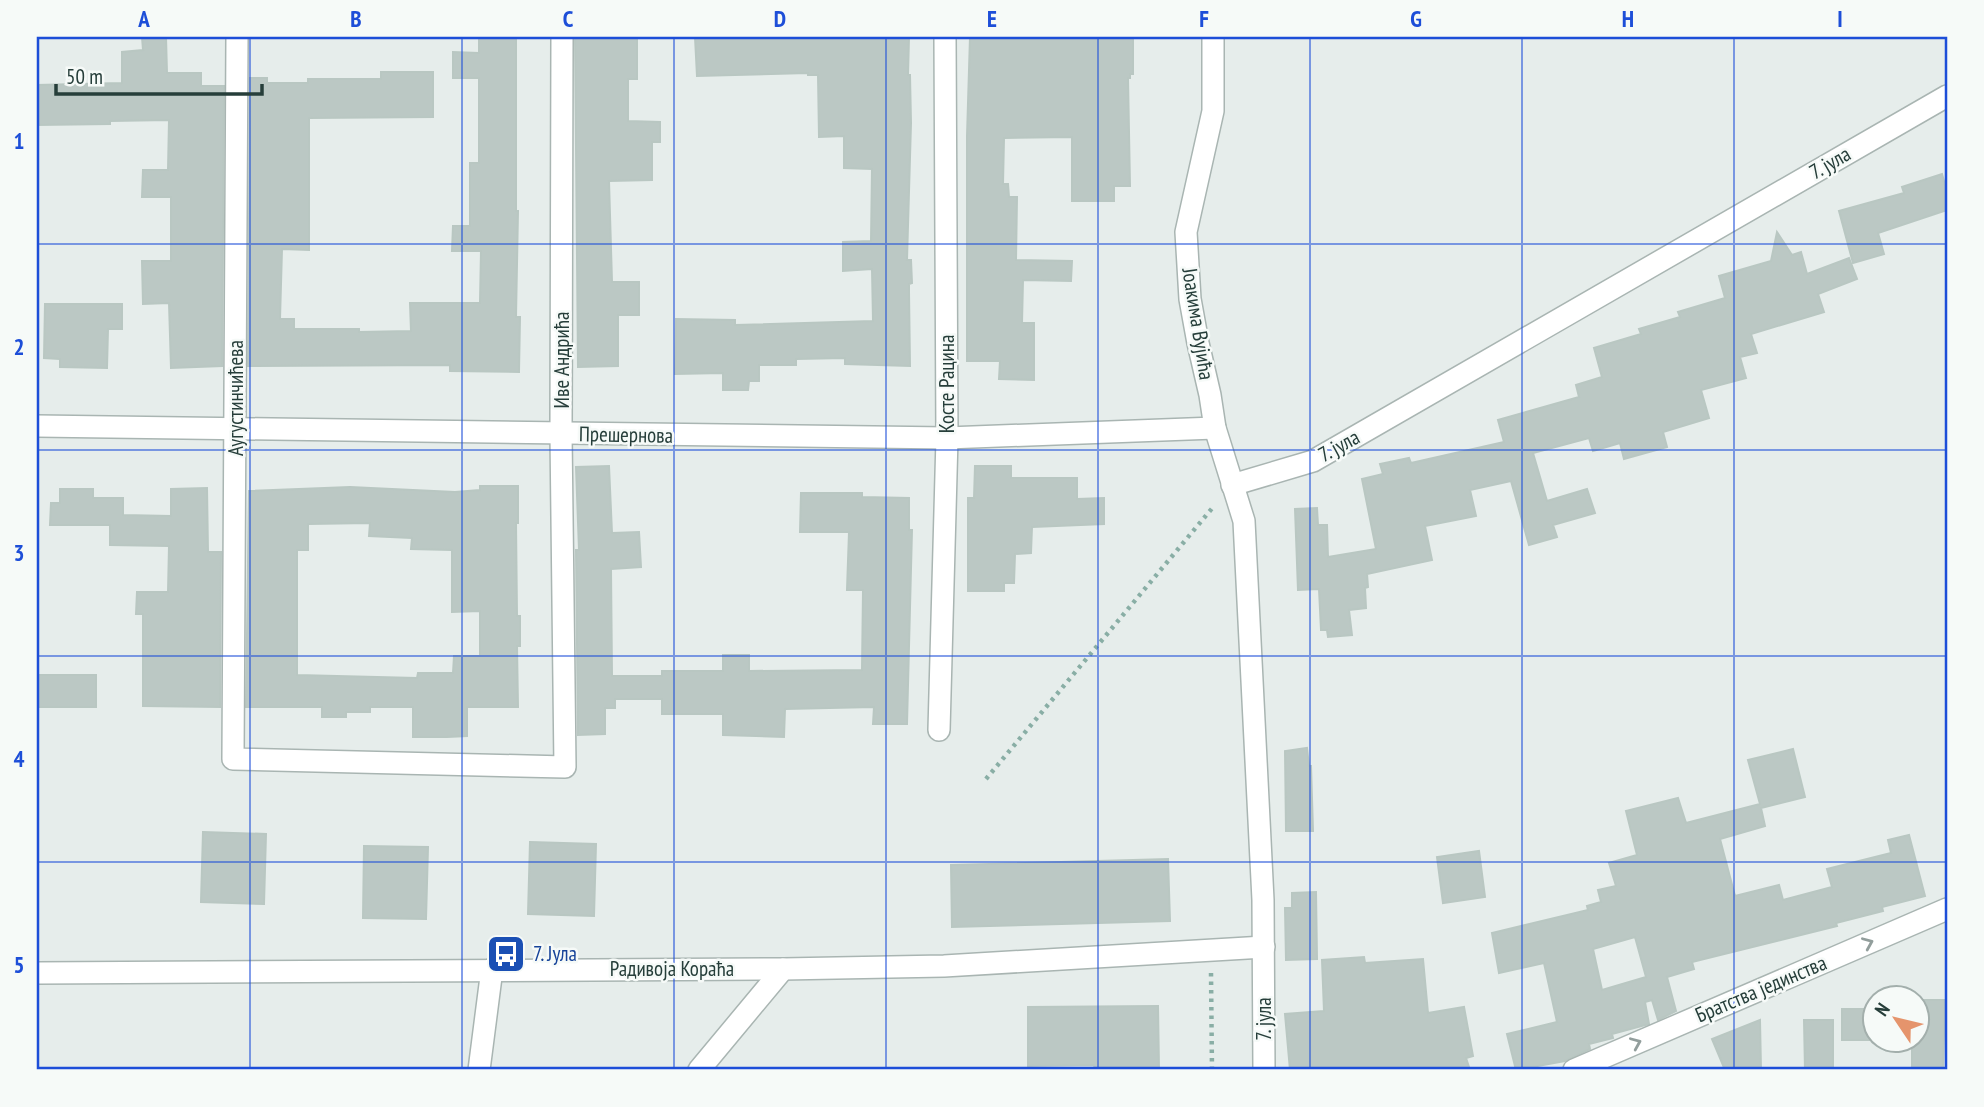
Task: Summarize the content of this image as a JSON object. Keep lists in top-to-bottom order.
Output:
{
  "streets": {
    "street": [
      "7. јула",
      "Јоакима Вујића",
      "Иве Андрића",
      "Косте Рацина",
      "Аугустинчићева",
      "Прешернова",
      "Радивоја Кораћа",
      "Братства јединства"
    ]
  },
  "crossings": [
    ["7. јула", "Јоакима Вујића"],
    ["7. јула", "Радивоја Кораћа"],
    ["Јоакима Вујића", "Прешернова"],
    ["Иве Андрића", "Аугустинчићева"],
    ["Иве Андрића", "Прешернова"],
    ["Косте Рацина", "Прешернова"],
    ["Аугустинчићева", "Прешернова"]
  ],
  "one_way": ["Братства јединства"],
  "places": {
    "bus stop": ["7. Јула"]
  },
  "scale_bar": "50 m",
  "north": "top left",
  "grid": {
    "columns": [
      "A",
      "B",
      "C",
      "D",
      "E",
      "F",
      "G",
      "H",
      "I"
    ],
    "rows": [
      "1",
      "2",
      "3",
      "4",
      "5"
    ]
  }
}
